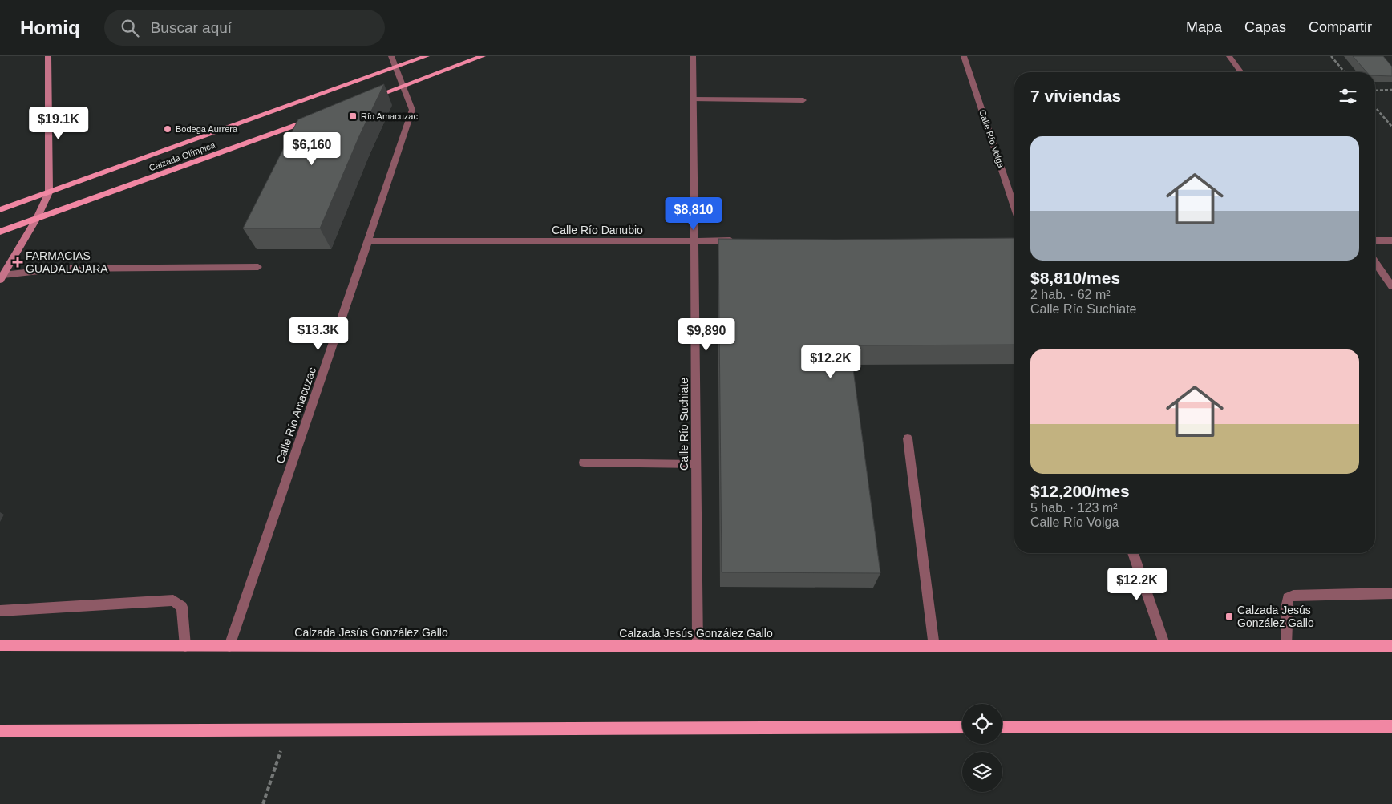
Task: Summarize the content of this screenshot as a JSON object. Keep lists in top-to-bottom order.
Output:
{
  "streets": {
    "main road": ["Calzada Olímpica", "Calzada Jesús González Gallo"],
    "street": [
      "Calle Río Volga",
      "Calle Río Danubio",
      "Calle Río Amacuzac",
      "Calle Río Suchiate"
    ]
  },
  "crossings": [
    ["Calzada Olímpica", "Calle Río Amacuzac"],
    ["Calle Río Danubio", "Calle Río Amacuzac"],
    ["Calle Río Danubio", "Calle Río Suchiate"],
    ["Calle Río Amacuzac", "Calzada Jesús González Gallo"],
    ["Calle Río Suchiate", "Calzada Jesús González Gallo"]
  ],
  "places": {
    "transit": ["Río Amacuzac", "Calzada Jesús González Gallo"],
    "other": ["Bodega Aurrera"],
    "health": ["FARMACIAS GUADALAJARA"]
  },
  "page": {
    "header": "Homiq",
    "search": "Buscar aquí",
    "nav": ["Mapa", "Capas", "Compartir"],
    "heading": "7 viviendas",
    "price": [
      "$19.1K",
      "$6,160",
      "$8,810",
      "$13.3K",
      "$9,890",
      "$12.2K",
      "$12.2K"
    ],
    "list": [
      {
        "name": "$8,810/mes",
        "note": "2 hab. · 62 m² · Calle Río Suchiate"
      },
      {
        "name": "$12,200/mes",
        "note": "5 hab. · 123 m² · Calle Río Volga"
      }
    ]
  }
}
